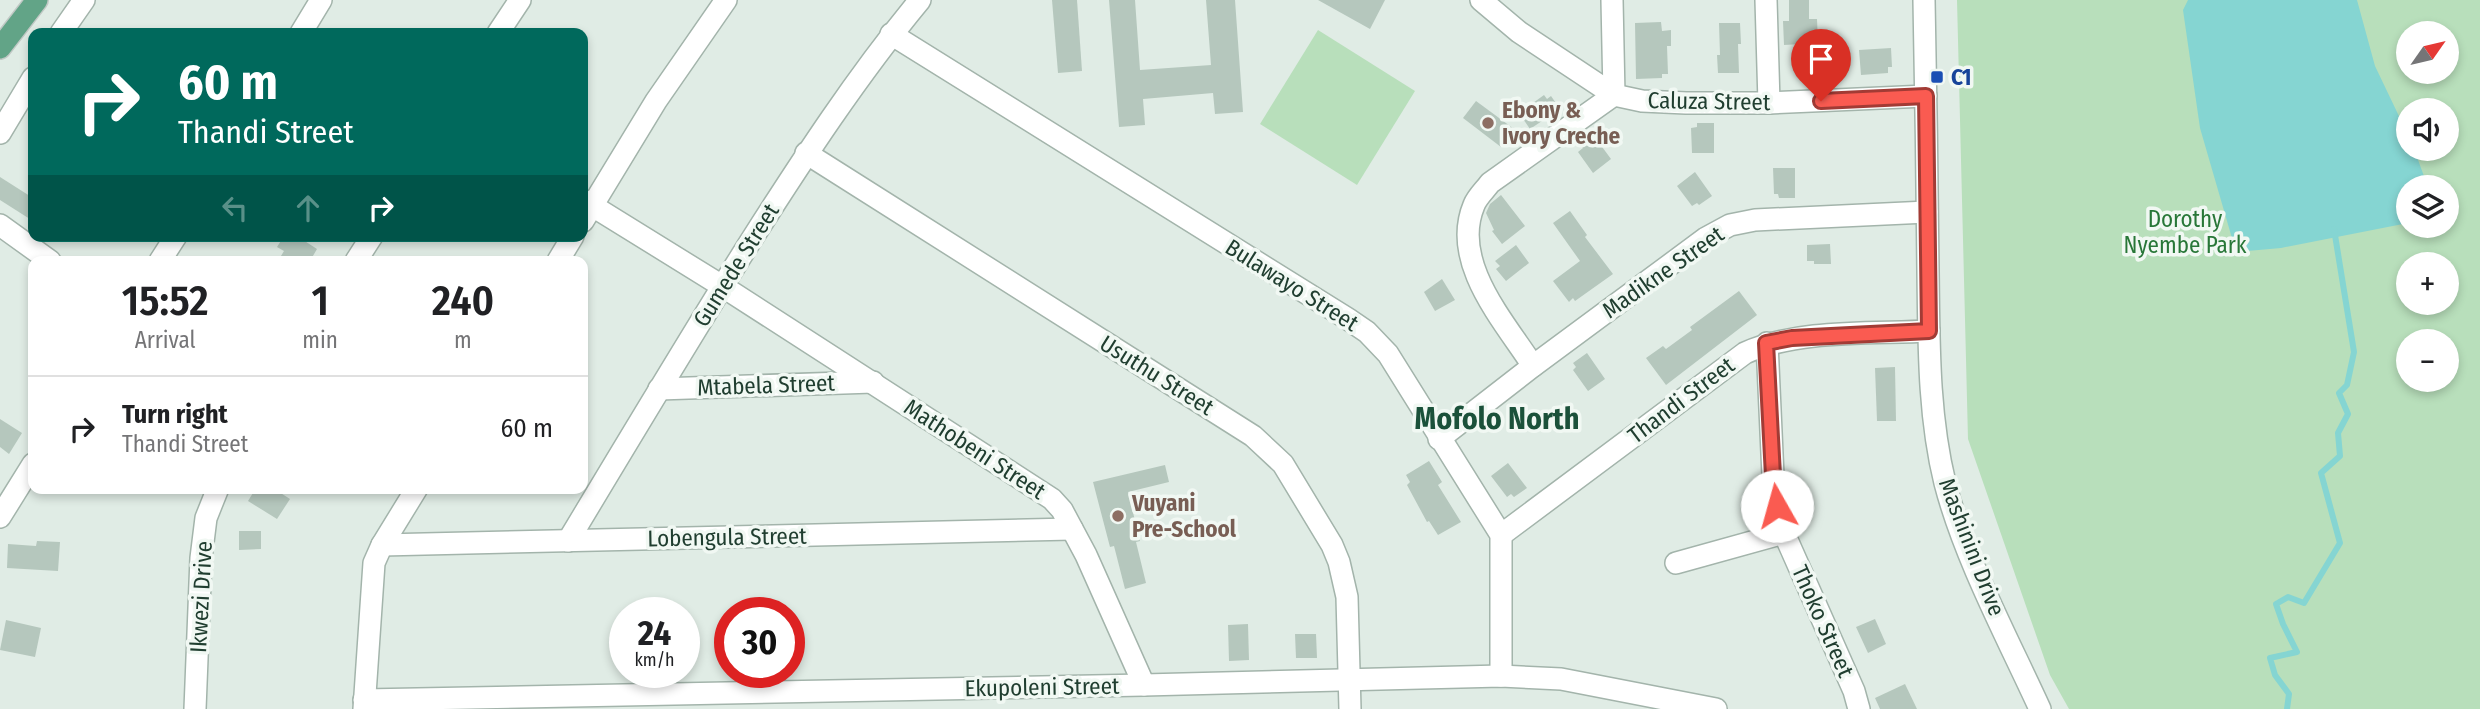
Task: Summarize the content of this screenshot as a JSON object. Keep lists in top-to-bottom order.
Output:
{
  "streets": {
    "street": [
      "Caluza Street",
      "Gumede Street",
      "Madikne Street",
      "Bulawayo Street",
      "Usuthu Street",
      "Mtabela Street",
      "Thandi Street",
      "Mathobeni Street",
      "Lobengula Street",
      "Mashinini Drive",
      "Ikwezi Drive",
      "Thoko Street",
      "Ekupoleni Street"
    ]
  },
  "crossings": [
    ["Caluza Street", "Mashinini Drive"],
    ["Gumede Street", "Bulawayo Street"],
    ["Gumede Street", "Usuthu Street"],
    ["Gumede Street", "Mtabela Street"],
    ["Gumede Street", "Mathobeni Street"],
    ["Gumede Street", "Lobengula Street"],
    ["Madikne Street", "Bulawayo Street"],
    ["Madikne Street", "Mashinini Drive"],
    ["Bulawayo Street", "Thandi Street"],
    ["Usuthu Street", "Ekupoleni Street"],
    ["Mtabela Street", "Mathobeni Street"],
    ["Thandi Street", "Mashinini Drive"],
    ["Thandi Street", "Thoko Street"],
    ["Mathobeni Street", "Lobengula Street"],
    ["Mathobeni Street", "Ekupoleni Street"]
  ],
  "districts": ["Mofolo North"],
  "parks": ["Dorothy Nyembe Park"],
  "places": {
    "transit": ["C1"],
    "other": ["Ebony & Ivory Creche", "Vuyani Pre-School"]
  },
  "north": "top right",
  "page": {
    "map_buttons": ["+", "−"],
    "turn": ["60 m", "Thandi Street"],
    "eta": [
      "15:52",
      "Arrival",
      "1",
      "min",
      "240",
      "m"
    ],
    "list": [
      {
        "name": "Turn right",
        "note": "Thandi Street",
        "value": "60 m"
      }
    ],
    "speed": "24 km/h",
    "limit": "30"
  }
}
